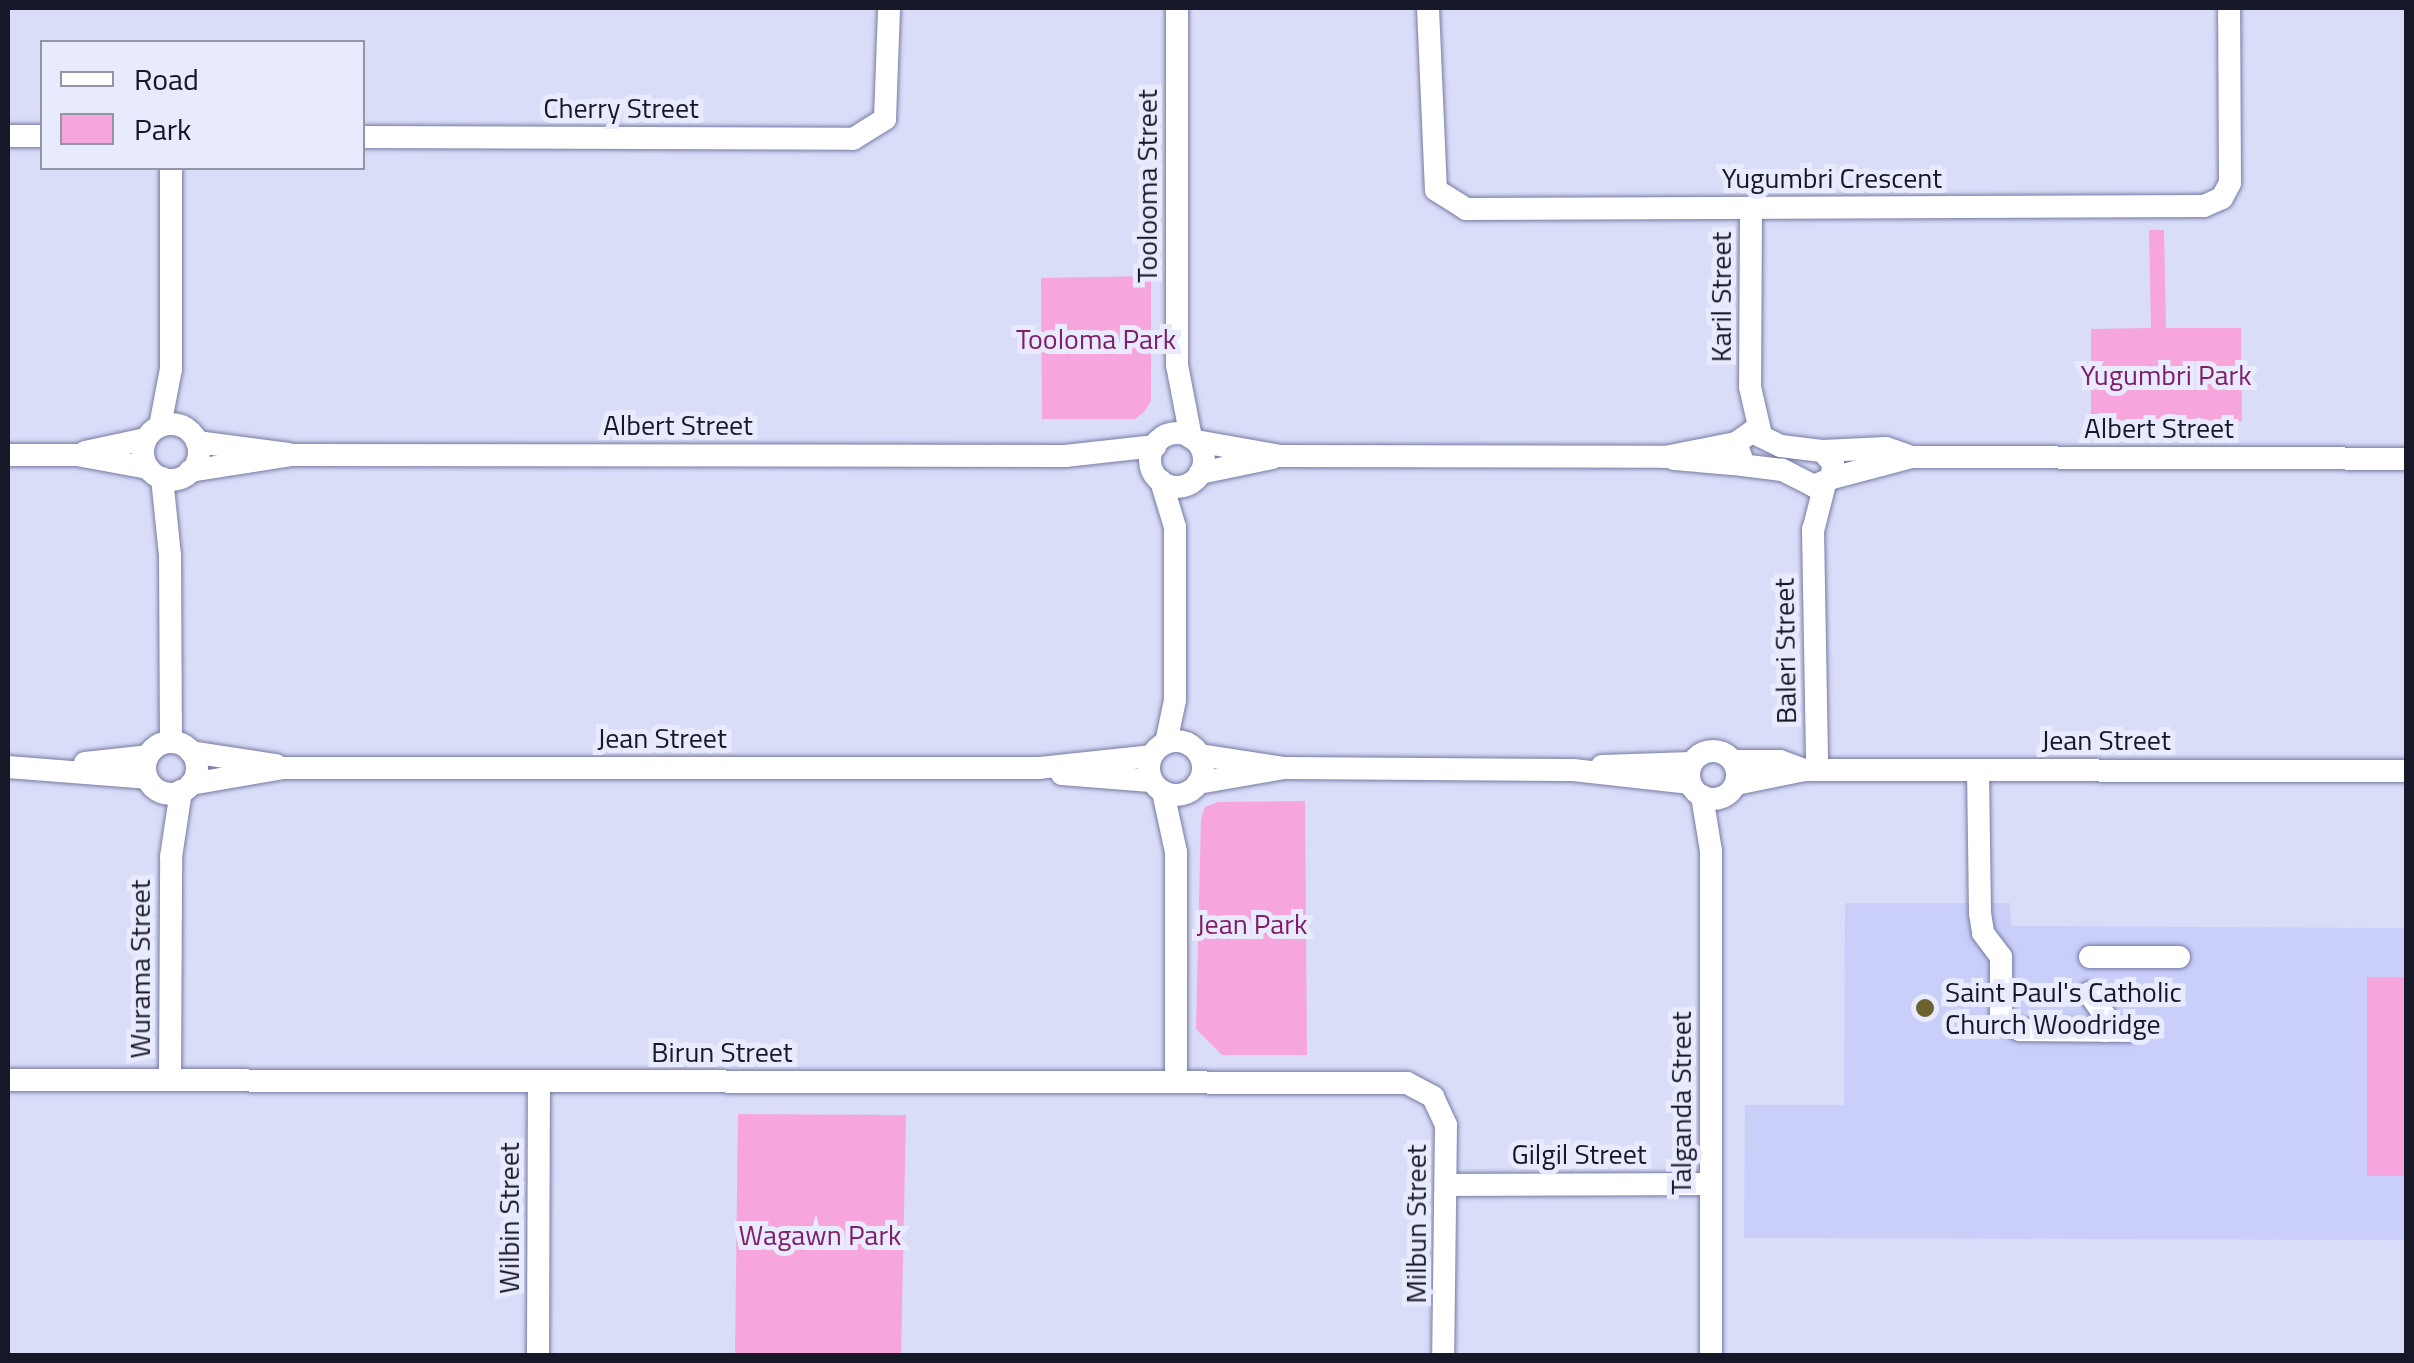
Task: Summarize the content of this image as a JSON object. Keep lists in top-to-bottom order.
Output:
{
  "streets": {
    "street": [
      "Cherry Street",
      "Yugumbri Crescent",
      "Toolooma Street",
      "Karil Street",
      "Albert Street",
      "Baleri Street",
      "Jean Street",
      "Wurama Street",
      "Birun Street",
      "Talganda Street",
      "Gilgil Street",
      "Wilbin Street",
      "Milbun Street"
    ]
  },
  "crossings": [
    ["Yugumbri Crescent", "Karil Street"],
    ["Toolooma Street", "Albert Street"],
    ["Karil Street", "Albert Street"],
    ["Albert Street", "Baleri Street"],
    ["Baleri Street", "Jean Street"],
    ["Jean Street", "Wurama Street"],
    ["Jean Street", "Talganda Street"],
    ["Wurama Street", "Birun Street"],
    ["Birun Street", "Wilbin Street"],
    ["Birun Street", "Milbun Street"],
    ["Talganda Street", "Gilgil Street"],
    ["Gilgil Street", "Milbun Street"]
  ],
  "parks": [
    "Tooloma Park",
    "Yugumbri Park",
    "Jean Park",
    "Wagawn Park"
  ],
  "places": ["Saint Paul's Catholic Church Woodridge"],
  "legend": ["Road", "Park"]
}
